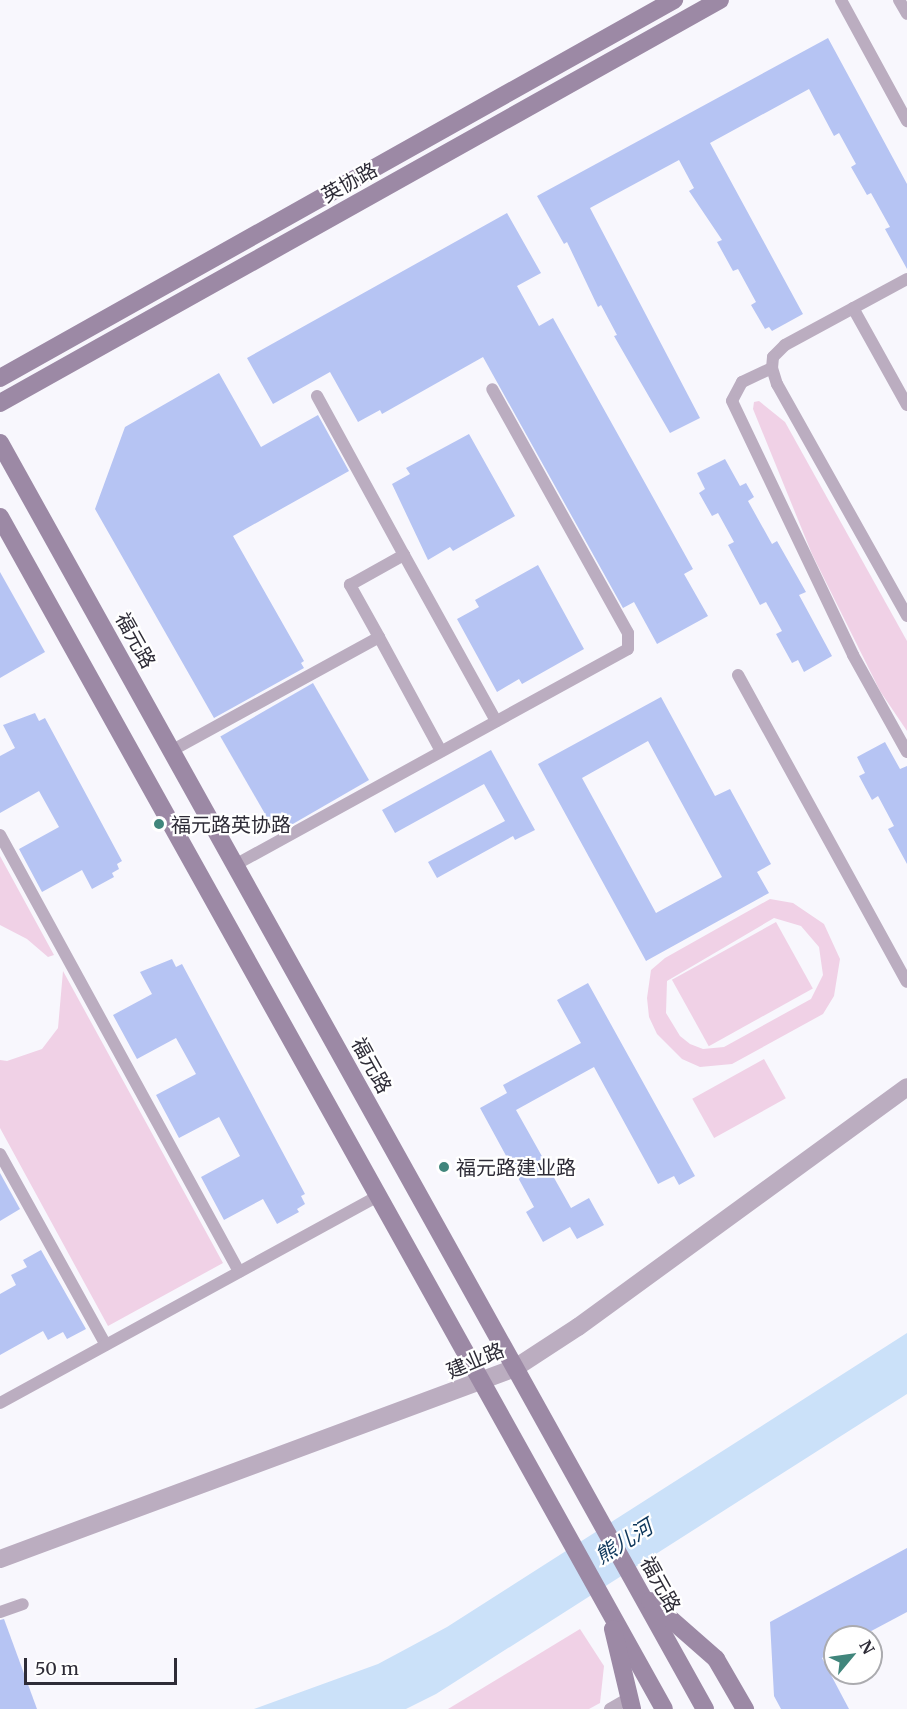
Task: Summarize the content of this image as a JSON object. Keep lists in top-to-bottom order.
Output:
{
  "streets": {
    "main road": ["英协路", "福元路"],
    "street": ["建业路"]
  },
  "crossings": [
    ["福元路", "建业路"]
  ],
  "water": ["熊儿河"],
  "places": ["福元路英协路", "福元路建业路"],
  "scale_bar": "50 m",
  "north": "top right"
}
